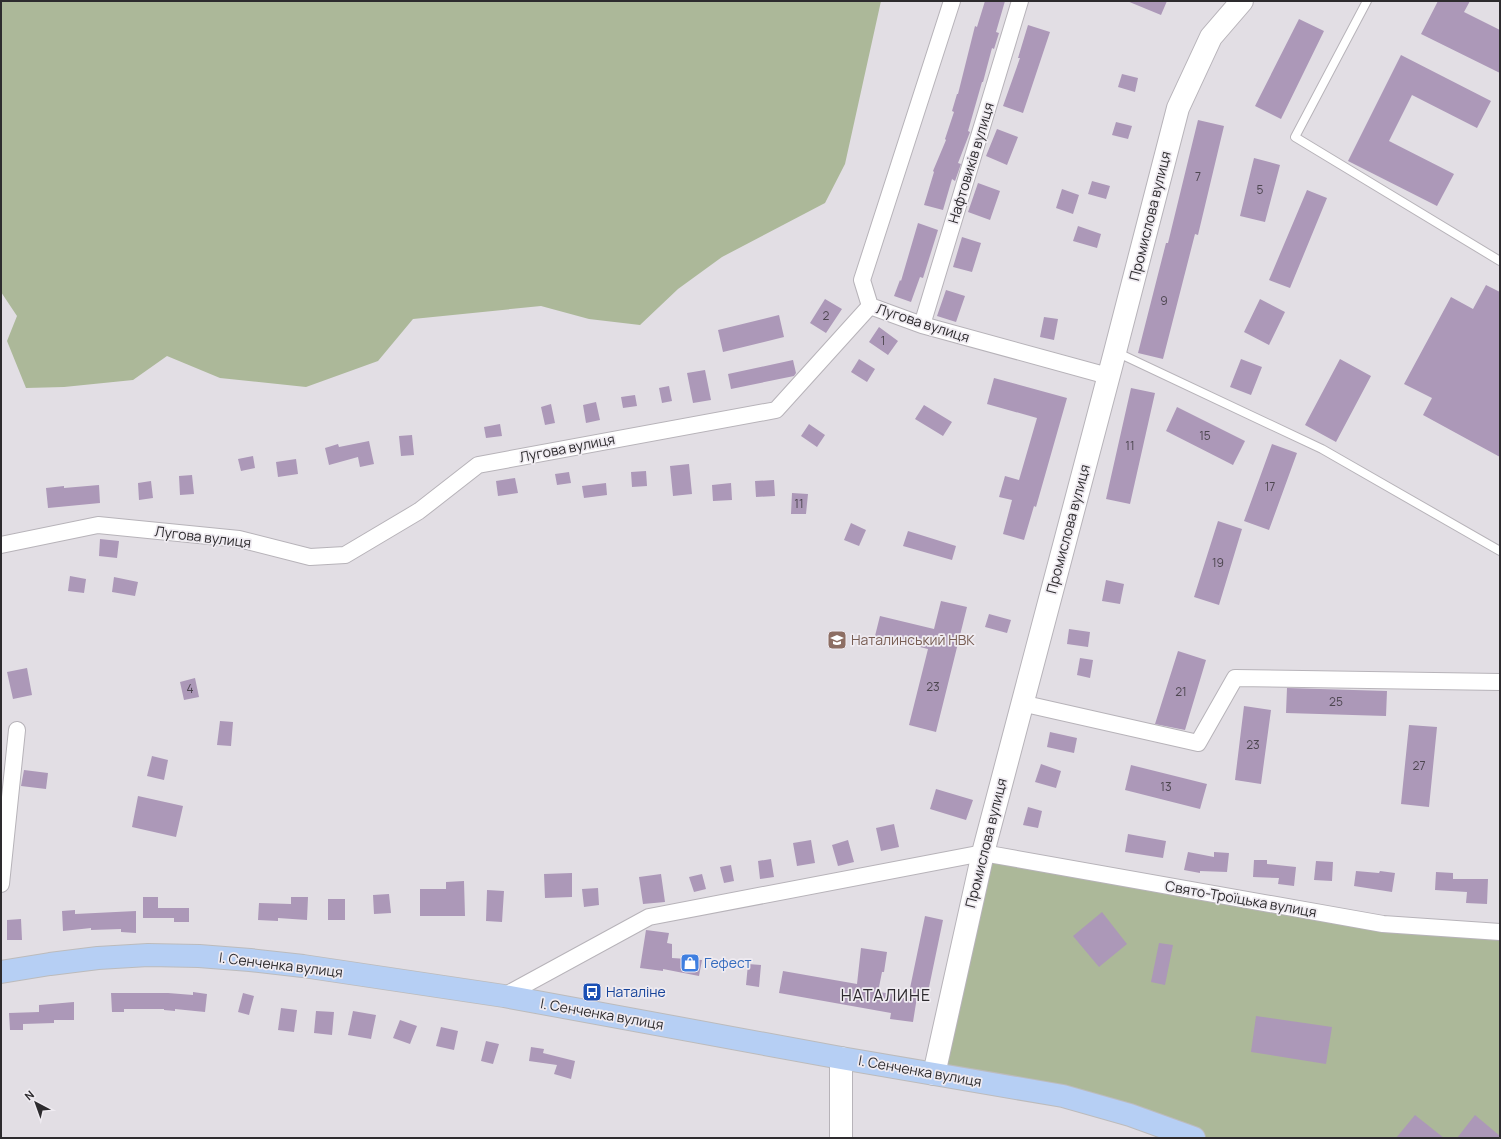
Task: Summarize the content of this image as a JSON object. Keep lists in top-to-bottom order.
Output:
{
  "streets": {
    "highway": ["І. Сенченка вулиця"],
    "street": [
      "Нафтовиків вулиця",
      "Промислова вулиця",
      "Лугова вулиця",
      "Свято-Троїцька вулиця"
    ]
  },
  "crossings": [
    ["Нафтовиків вулиця", "Лугова вулиця"],
    ["Промислова вулиця", "Лугова вулиця"],
    ["Промислова вулиця", "Свято-Троїцька вулиця"],
    ["Промислова вулиця", "І. Сенченка вулиця"]
  ],
  "districts": ["НАТАЛИНЕ"],
  "places": {
    "school or university": ["Наталинський НВК"],
    "shop": ["Гефест"],
    "bus stop": ["Наталіне"]
  },
  "house_numbers": [
    "7",
    "5",
    "9",
    "2",
    "1",
    "15",
    "11",
    "17",
    "11",
    "19",
    "23",
    "4",
    "21",
    "25",
    "23",
    "27",
    "13"
  ],
  "north": "top left"
}
